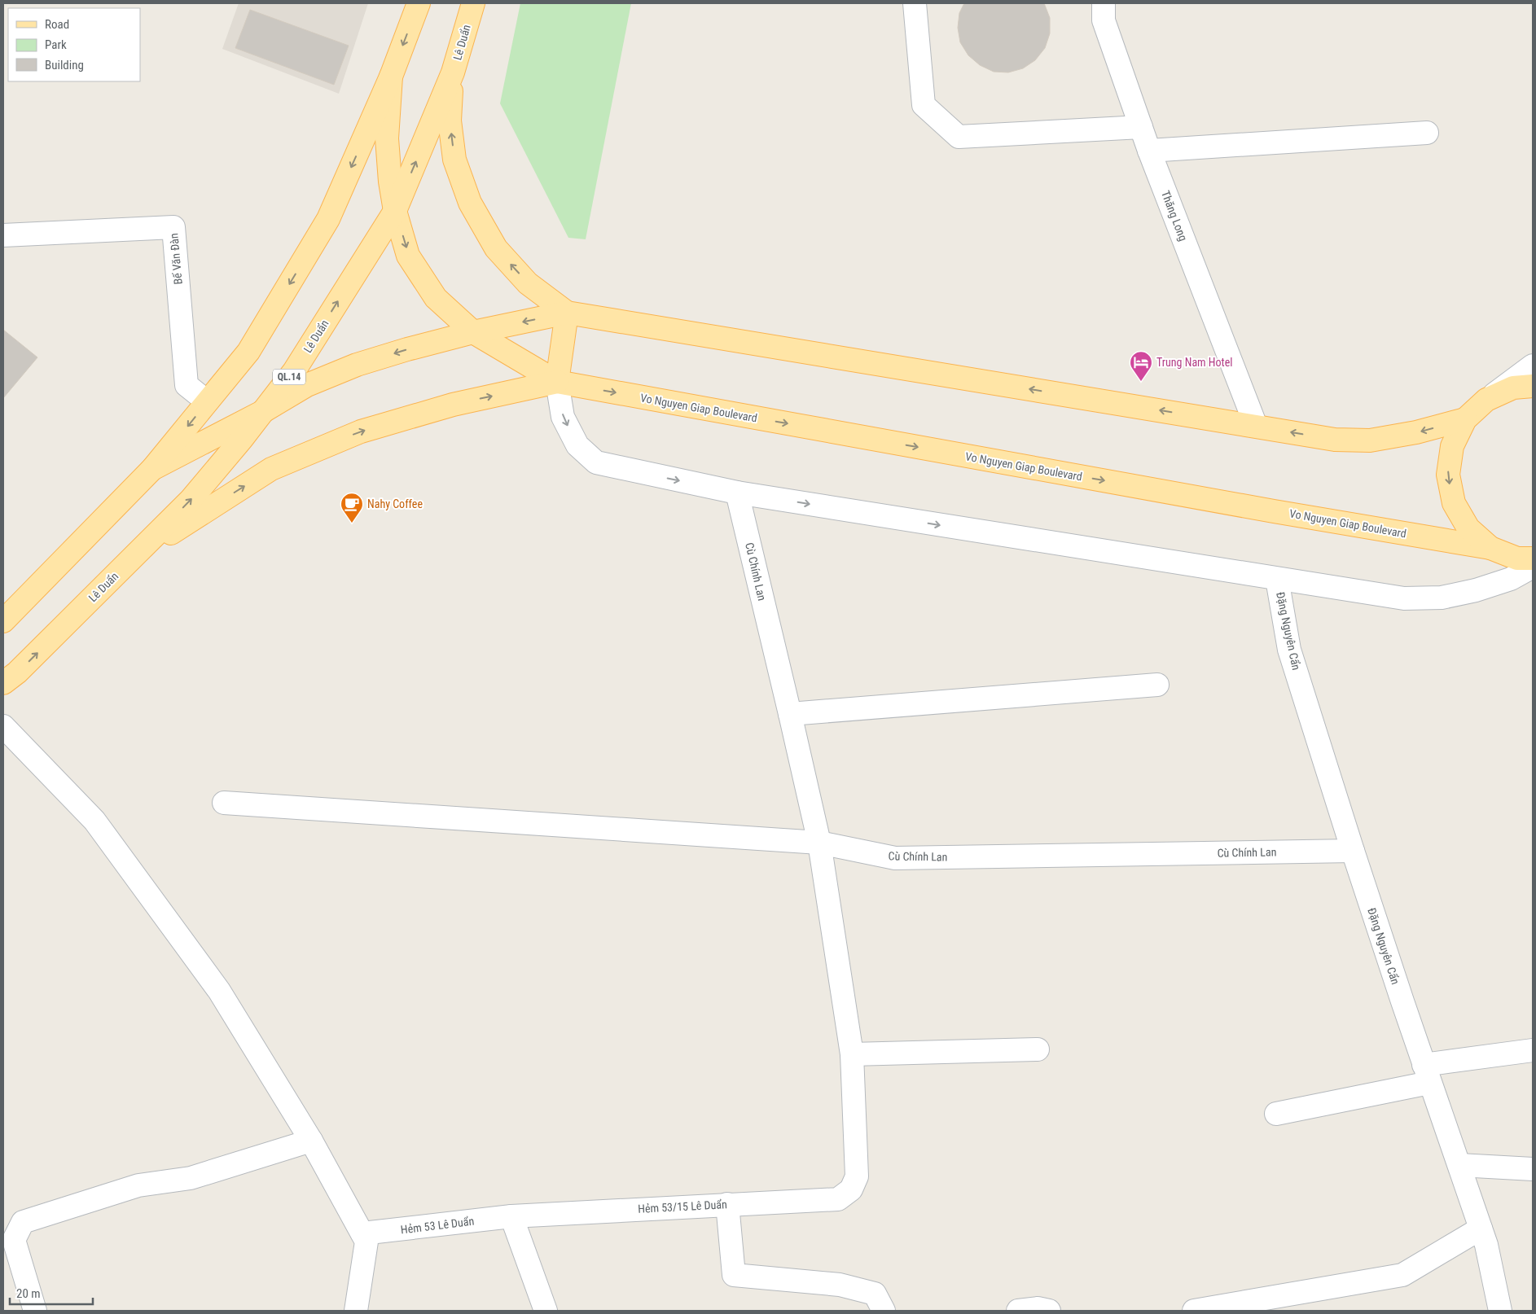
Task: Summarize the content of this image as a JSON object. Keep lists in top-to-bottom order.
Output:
{
  "streets": {
    "main road": ["Lê Duẩn", "QL.14", "Vo Nguyen Giap Boulevard"],
    "street": [
      "Thăng Long",
      "Bế Văn Đàn",
      "Cù Chính Lan",
      "Đặng Nguyên Cẩn",
      "Hẻm 53/15 Lê Duẩn",
      "Hẻm 53 Lê Duẩn"
    ]
  },
  "crossings": [
    ["Cù Chính Lan", "Đặng Nguyên Cẩn"],
    ["Hẻm 53/15 Lê Duẩn", "Hẻm 53 Lê Duẩn"]
  ],
  "places": {
    "hotel": ["Trung Nam Hotel"],
    "cafe": ["Nahy Coffee"]
  },
  "legend": ["Road", "Park", "Building"],
  "scale_bar": "20 m"
}
